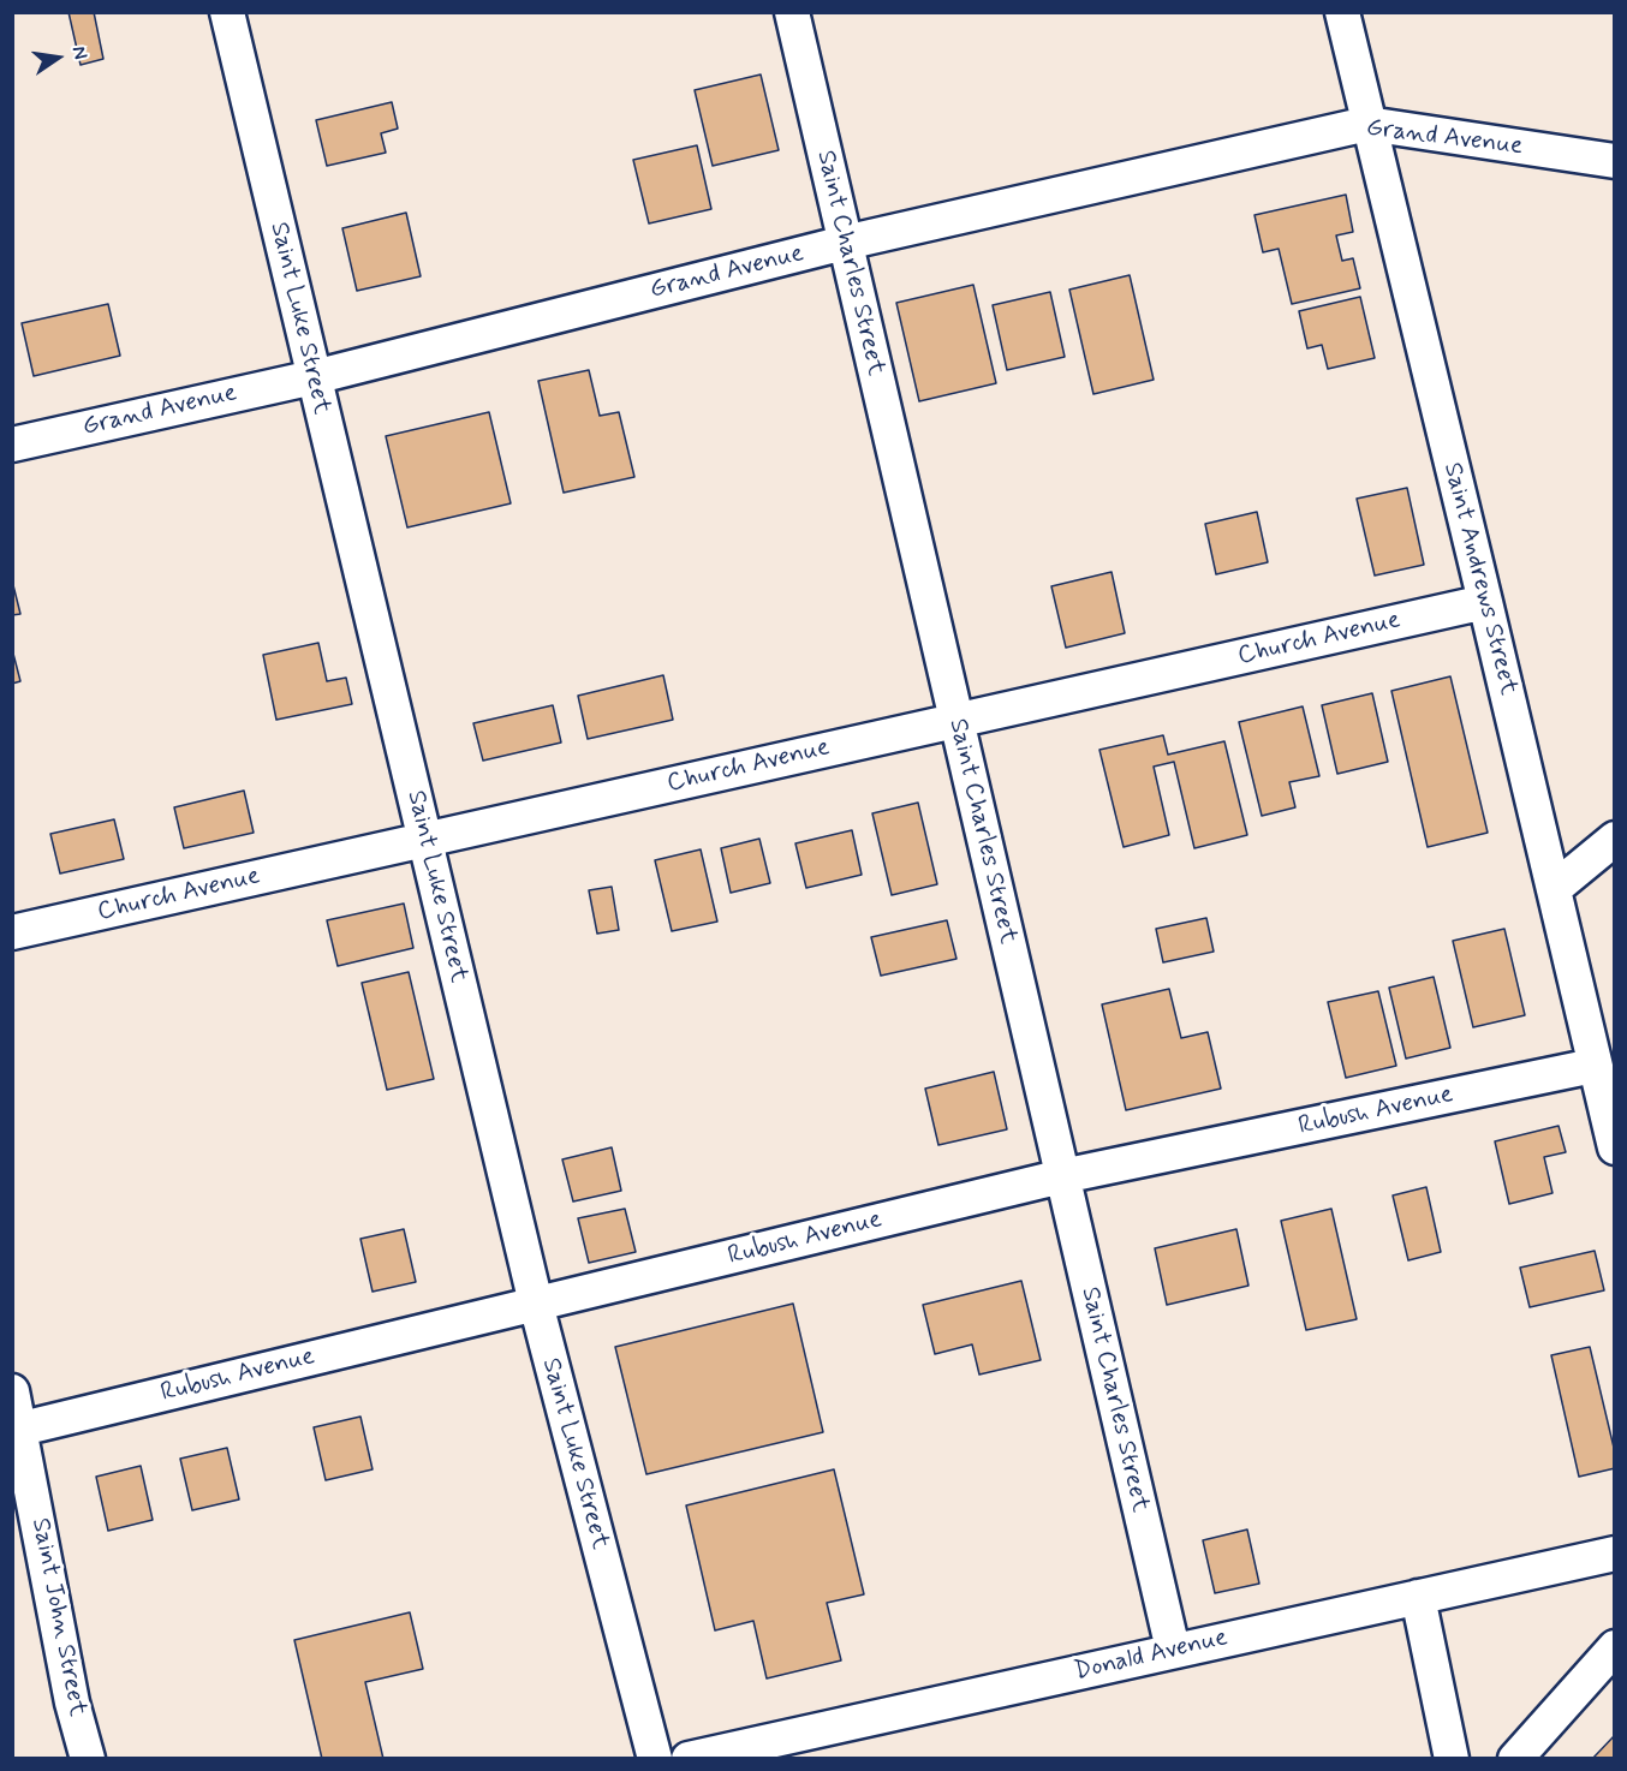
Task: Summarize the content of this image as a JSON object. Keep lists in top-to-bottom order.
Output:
{
  "streets": {
    "street": [
      "Grand Avenue",
      "Saint Charles Street",
      "Saint Luke Street",
      "Saint Andrews Street",
      "Church Avenue",
      "Rubush Avenue",
      "Saint John Street",
      "Donald Avenue"
    ]
  },
  "crossings": [
    ["Grand Avenue", "Saint Charles Street"],
    ["Grand Avenue", "Saint Luke Street"],
    ["Grand Avenue", "Saint Andrews Street"],
    ["Saint Charles Street", "Church Avenue"],
    ["Saint Charles Street", "Rubush Avenue"],
    ["Saint Charles Street", "Donald Avenue"],
    ["Saint Luke Street", "Church Avenue"],
    ["Saint Luke Street", "Rubush Avenue"],
    ["Saint Andrews Street", "Church Avenue"],
    ["Saint Andrews Street", "Rubush Avenue"],
    ["Rubush Avenue", "Saint John Street"]
  ],
  "north": "right"
}
